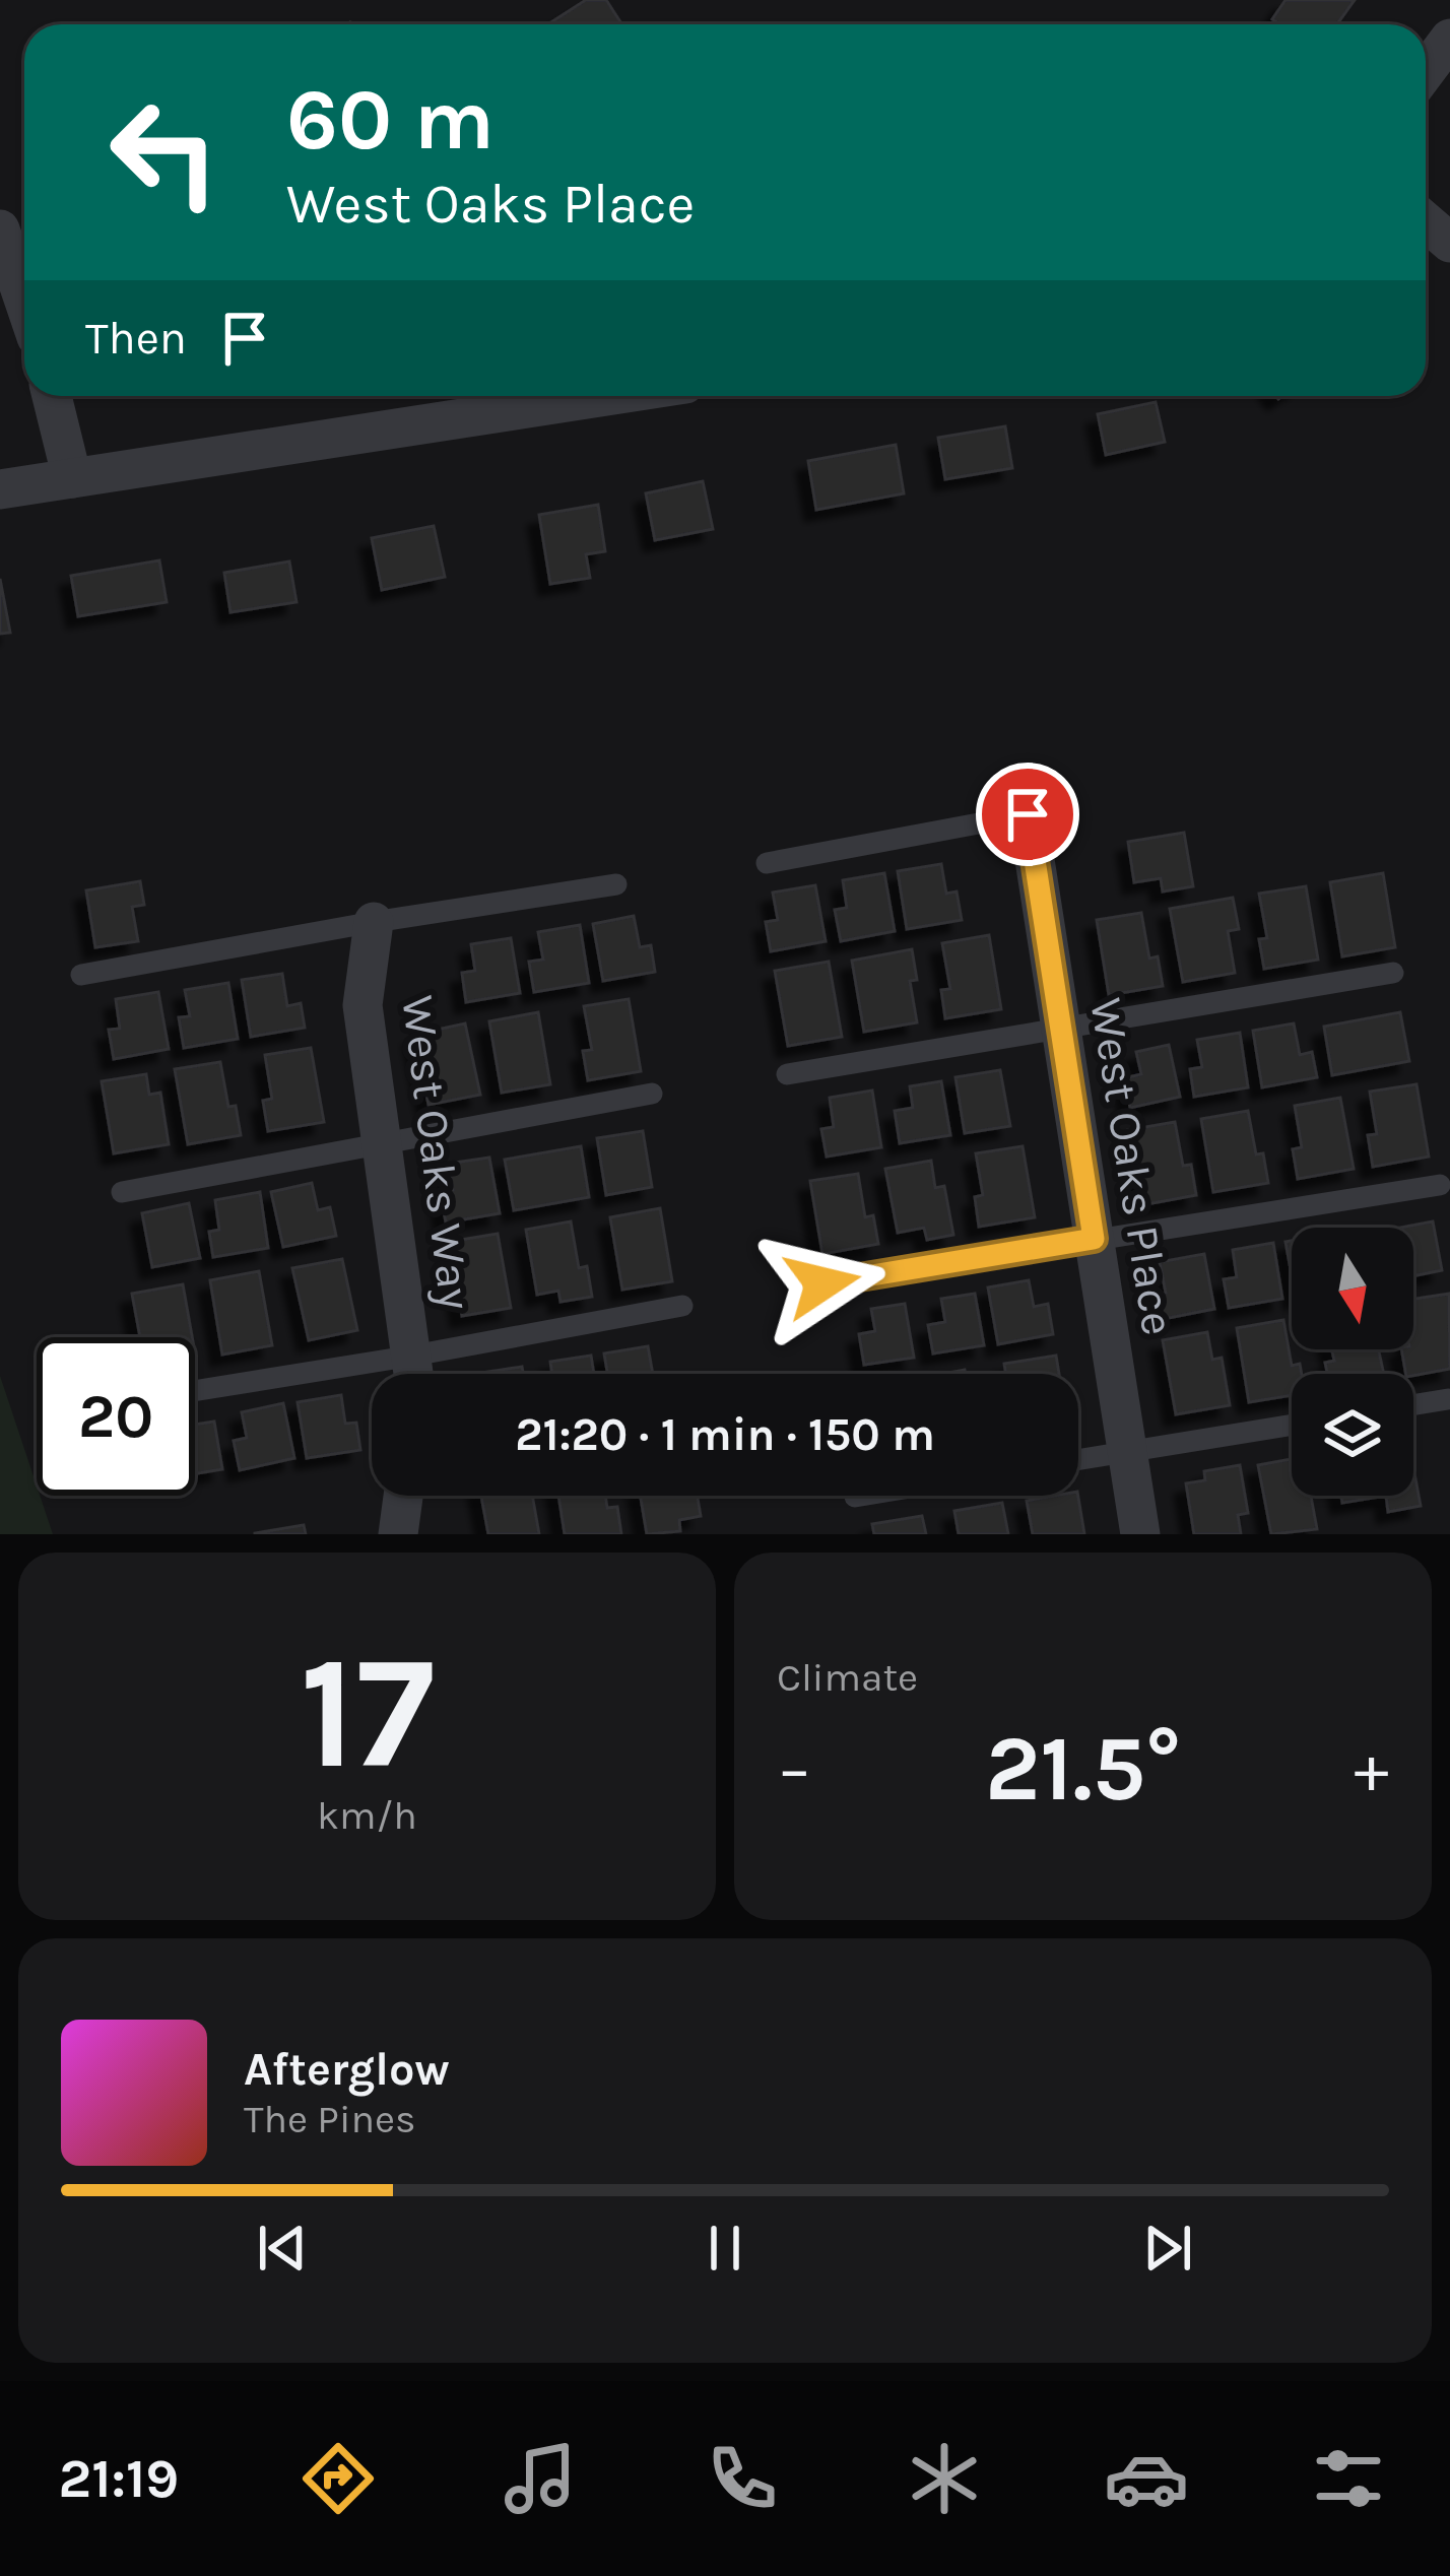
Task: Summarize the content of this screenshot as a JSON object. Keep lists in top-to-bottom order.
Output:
{
  "streets": {
    "street": ["West Oaks Way", "West Oaks Place"]
  },
  "north": "bottom",
  "page": {
    "turn": ["60 m", "West Oaks Place"],
    "then": "Then",
    "limit": "20",
    "trip": "21:20 · 1 min · 150 m",
    "tile": [
      ["17", "km/h"],
      "Climate"
    ],
    "heat": ["−", "21.5°", "+"],
    "song": ["Afterglow", "The Pines"],
    "tabs": "21:19"
  }
}
